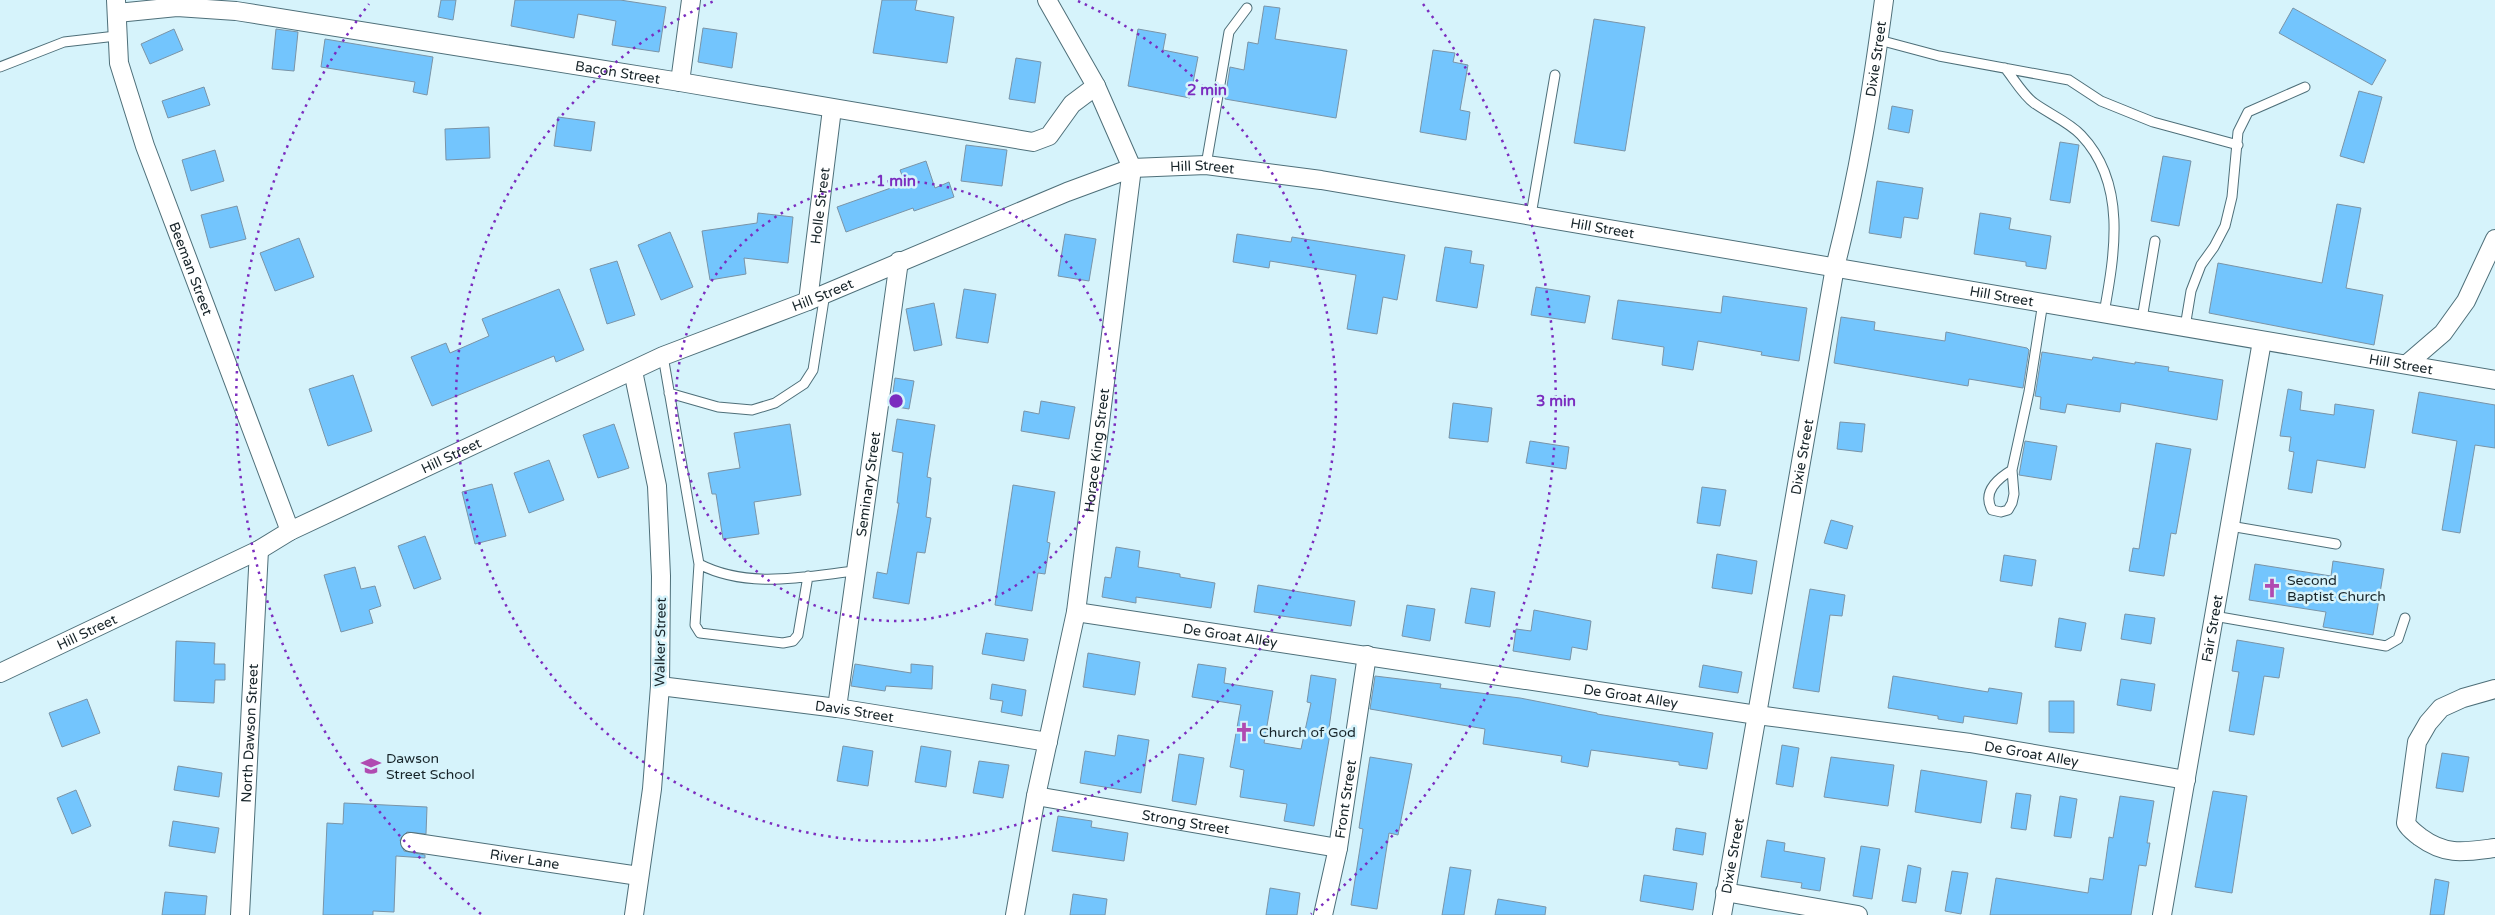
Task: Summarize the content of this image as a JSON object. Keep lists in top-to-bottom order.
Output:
{
  "streets": {
    "street": [
      "Dixie Street",
      "Bacon Street",
      "Hill Street",
      "Holle Street",
      "Beeman Street",
      "Horace King Street",
      "Seminary Street",
      "Fair Street",
      "De Groat Alley",
      "Walker Street",
      "Davis Street",
      "North Dawson Street",
      "Front Street",
      "Strong Street",
      "River Lane"
    ]
  },
  "crossings": [
    ["Dixie Street", "Hill Street"],
    ["Dixie Street", "De Groat Alley"],
    ["Bacon Street", "Holle Street"],
    ["Bacon Street", "Beeman Street"],
    ["Hill Street", "Holle Street"],
    ["Hill Street", "Beeman Street"],
    ["Hill Street", "Horace King Street"],
    ["Hill Street", "Seminary Street"],
    ["Hill Street", "Fair Street"],
    ["Hill Street", "Walker Street"],
    ["Hill Street", "North Dawson Street"],
    ["Horace King Street", "De Groat Alley"],
    ["Horace King Street", "Davis Street"],
    ["Horace King Street", "Strong Street"],
    ["Seminary Street", "Davis Street"],
    ["Fair Street", "De Groat Alley"],
    ["De Groat Alley", "Front Street"],
    ["Walker Street", "Davis Street"],
    ["Walker Street", "River Lane"],
    ["Front Street", "Strong Street"]
  ],
  "places": {
    "church": ["Second Baptist Church", "Church of God"],
    "school or university": ["Dawson Street School"]
  },
  "rings": ["2 min", "1 min", "3 min"]
}
